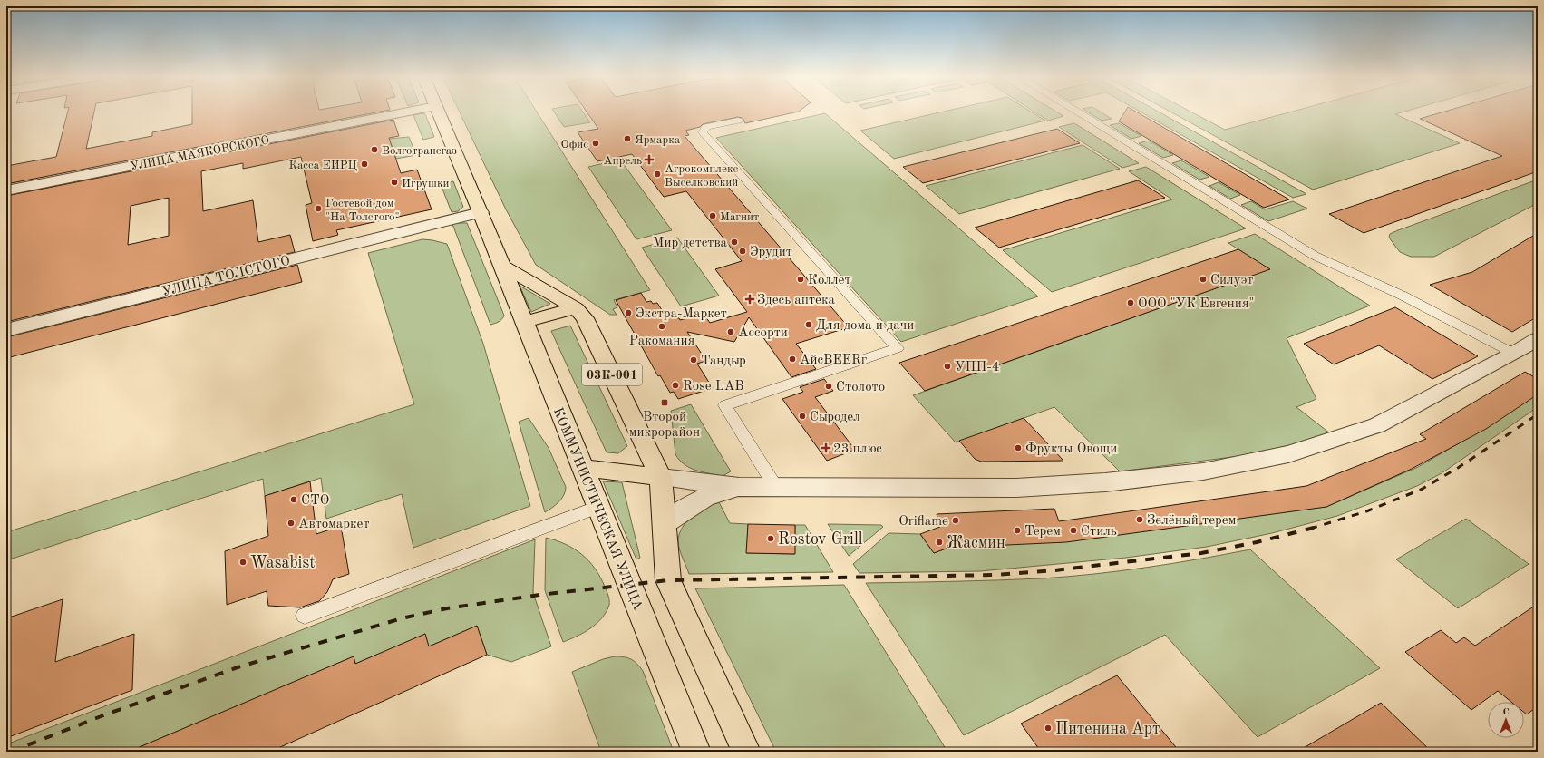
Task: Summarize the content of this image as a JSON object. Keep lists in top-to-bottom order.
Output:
{
  "streets": {
    "main road": ["03К-001", "КОММУНИСТИЧЕСКАЯ УЛИЦА"],
    "street": ["УЛИЦА МАЯКОВСКОГО", "УЛИЦА ТОЛСТОГО"]
  },
  "crossings": [
    ["УЛИЦА ТОЛСТОГО", "КОММУНИСТИЧЕСКАЯ УЛИЦА"],
    ["03К-001", "КОММУНИСТИЧЕСКАЯ УЛИЦА"]
  ],
  "places": {
    "other": [
      "Ярмарка",
      "Офис",
      "Волготрансгаз",
      "Касса ЕИРЦ",
      "Агрокомплекс Выселковский",
      "Игрушки",
      "Гостевой дом \"На Толстого\"",
      "Магнит",
      "Мир детства",
      "Эрудит",
      "Коллет",
      "Силуэт",
      "ООО \"УК Евгения\"",
      "Экстра-Маркет",
      "Для дома и дачи",
      "Ракомания",
      "Ассорти",
      "АйсBEERг",
      "Тандыр",
      "УПП-4",
      "Rose LAB",
      "Столото",
      "Сыродел",
      "Фрукты Овощи",
      "СТО",
      "Зелёный терем",
      "Oriflame",
      "Автомаркет",
      "Терем",
      "Стиль",
      "Rostov Grill",
      "Жасмин",
      "Wasabist",
      "Питенина Арт"
    ],
    "health": ["Апрель", "Здесь аптека", "23 плюс"],
    "transit": ["Второй микрорайон"]
  },
  "north": "top"
}
